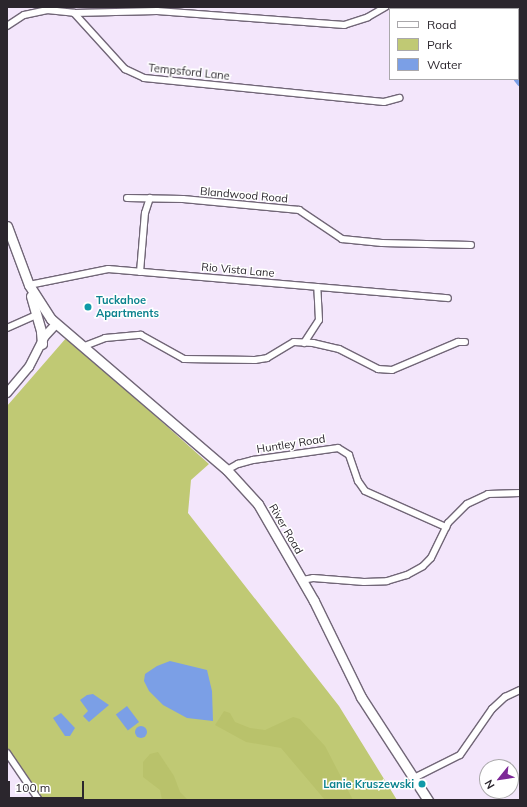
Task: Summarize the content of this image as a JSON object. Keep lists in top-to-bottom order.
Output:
{
  "streets": {
    "main road": ["River Road"],
    "street": [
      "Tempsford Lane",
      "Blandwood Road",
      "Rio Vista Lane",
      "Huntley Road"
    ]
  },
  "crossings": [
    ["Rio Vista Lane", "River Road"],
    ["Huntley Road", "River Road"]
  ],
  "places": ["Tuckahoe Apartments", "Lanie Kruszewski"],
  "legend": ["Road", "Park", "Water"],
  "scale_bar": "100 m",
  "north": "bottom left"
}
